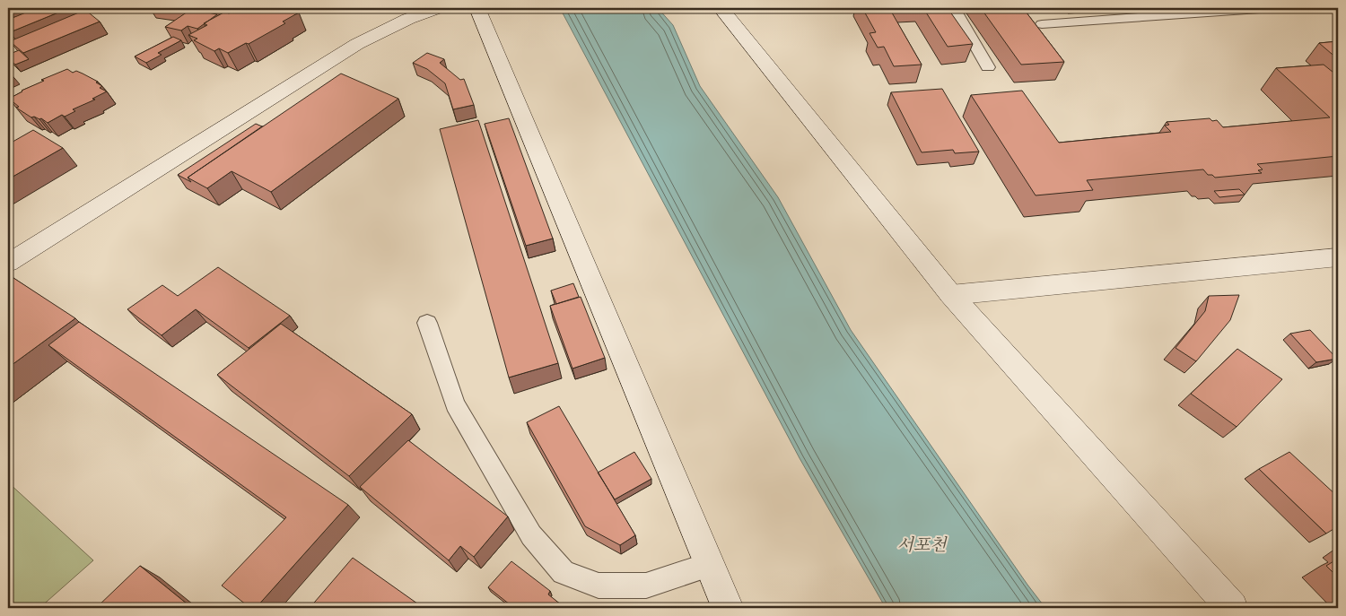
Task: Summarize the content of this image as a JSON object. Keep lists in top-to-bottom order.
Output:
{
  "water": ["서포천"]
}
